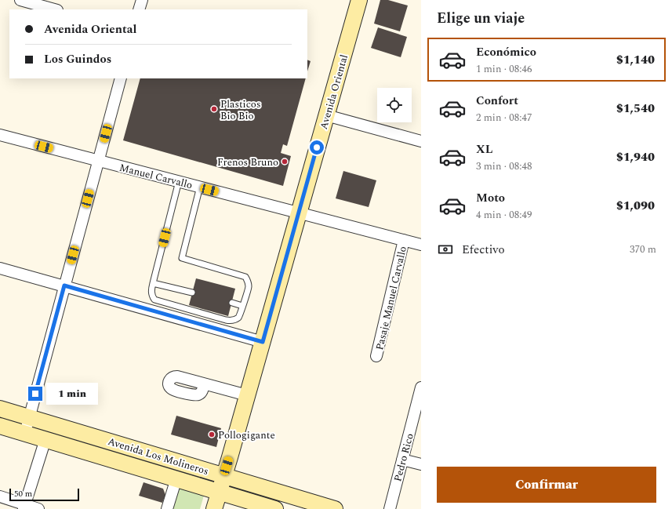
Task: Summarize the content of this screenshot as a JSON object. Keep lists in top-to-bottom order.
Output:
{
  "streets": {
    "street": [
      "Avenida Oriental",
      "Manuel Carvallo",
      "Pasaje Manuel Carvallo",
      "Avenida Los Molineros",
      "Pedro Rico"
    ]
  },
  "crossings": [
    ["Avenida Oriental", "Manuel Carvallo"],
    ["Avenida Oriental", "Avenida Los Molineros"],
    ["Manuel Carvallo", "Pasaje Manuel Carvallo"]
  ],
  "places": ["Plasticos Bio Bio", "Frenos Bruno", "Pollogigante"],
  "scale_bar": "50 m",
  "page": {
    "heading": "Elige un viaje",
    "banner": ["Avenida Oriental", "Los Guindos"],
    "list": [
      {
        "name": "Económico",
        "note": "1 min · 08:46",
        "value": "$1,140"
      },
      {
        "name": "Confort",
        "note": "2 min · 08:47",
        "value": "$1,540"
      },
      {
        "name": "XL",
        "note": "3 min · 08:48",
        "value": "$1,940"
      },
      {
        "name": "Moto",
        "note": "4 min · 08:49",
        "value": "$1,090"
      }
    ],
    "pay": ["Efectivo", "370 m"],
    "bubble": "1 min",
    "buttons": "Confirmar",
    "scale": "50 m"
  }
}
